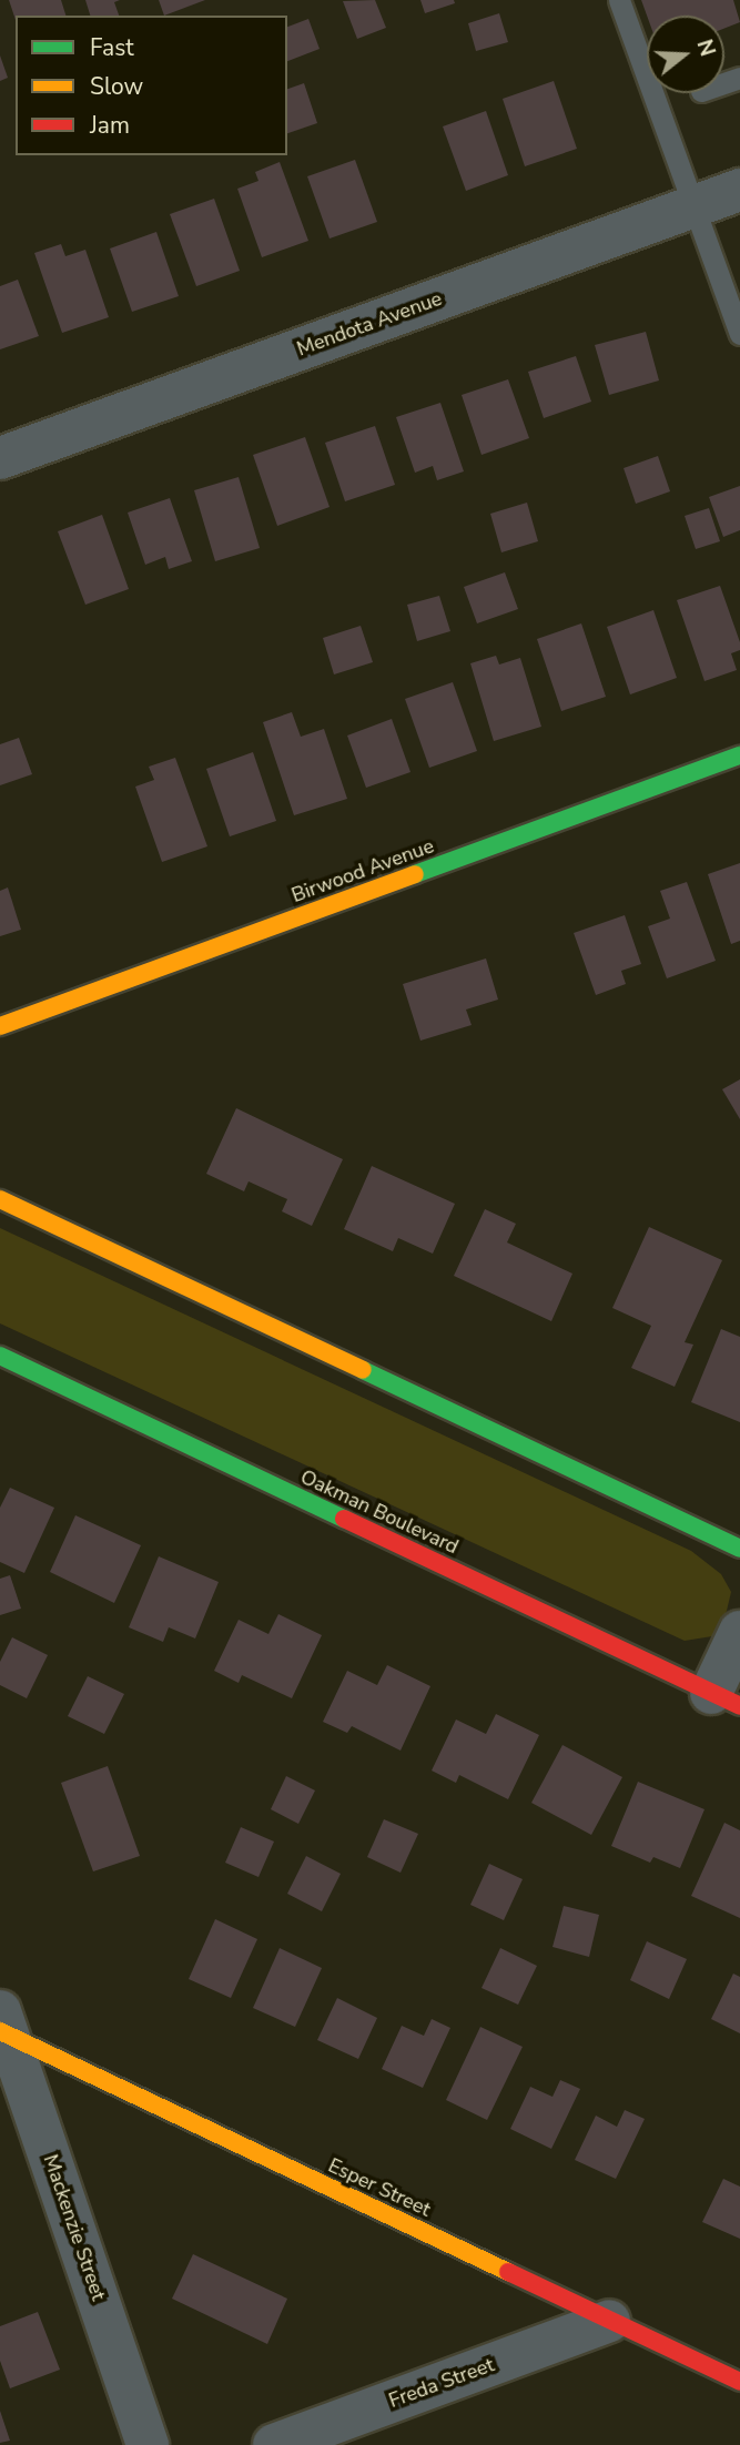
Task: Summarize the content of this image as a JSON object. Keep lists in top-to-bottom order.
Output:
{
  "streets": {
    "street": [
      "Mendota Avenue",
      "Birwood Avenue",
      "Oakman Boulevard",
      "Esper Street",
      "Mackenzie Street",
      "Freda Street"
    ]
  },
  "crossings": [
    ["Esper Street", "Mackenzie Street"],
    ["Esper Street", "Freda Street"]
  ],
  "legend": ["Fast", "Slow", "Jam"],
  "north": "right"
}
